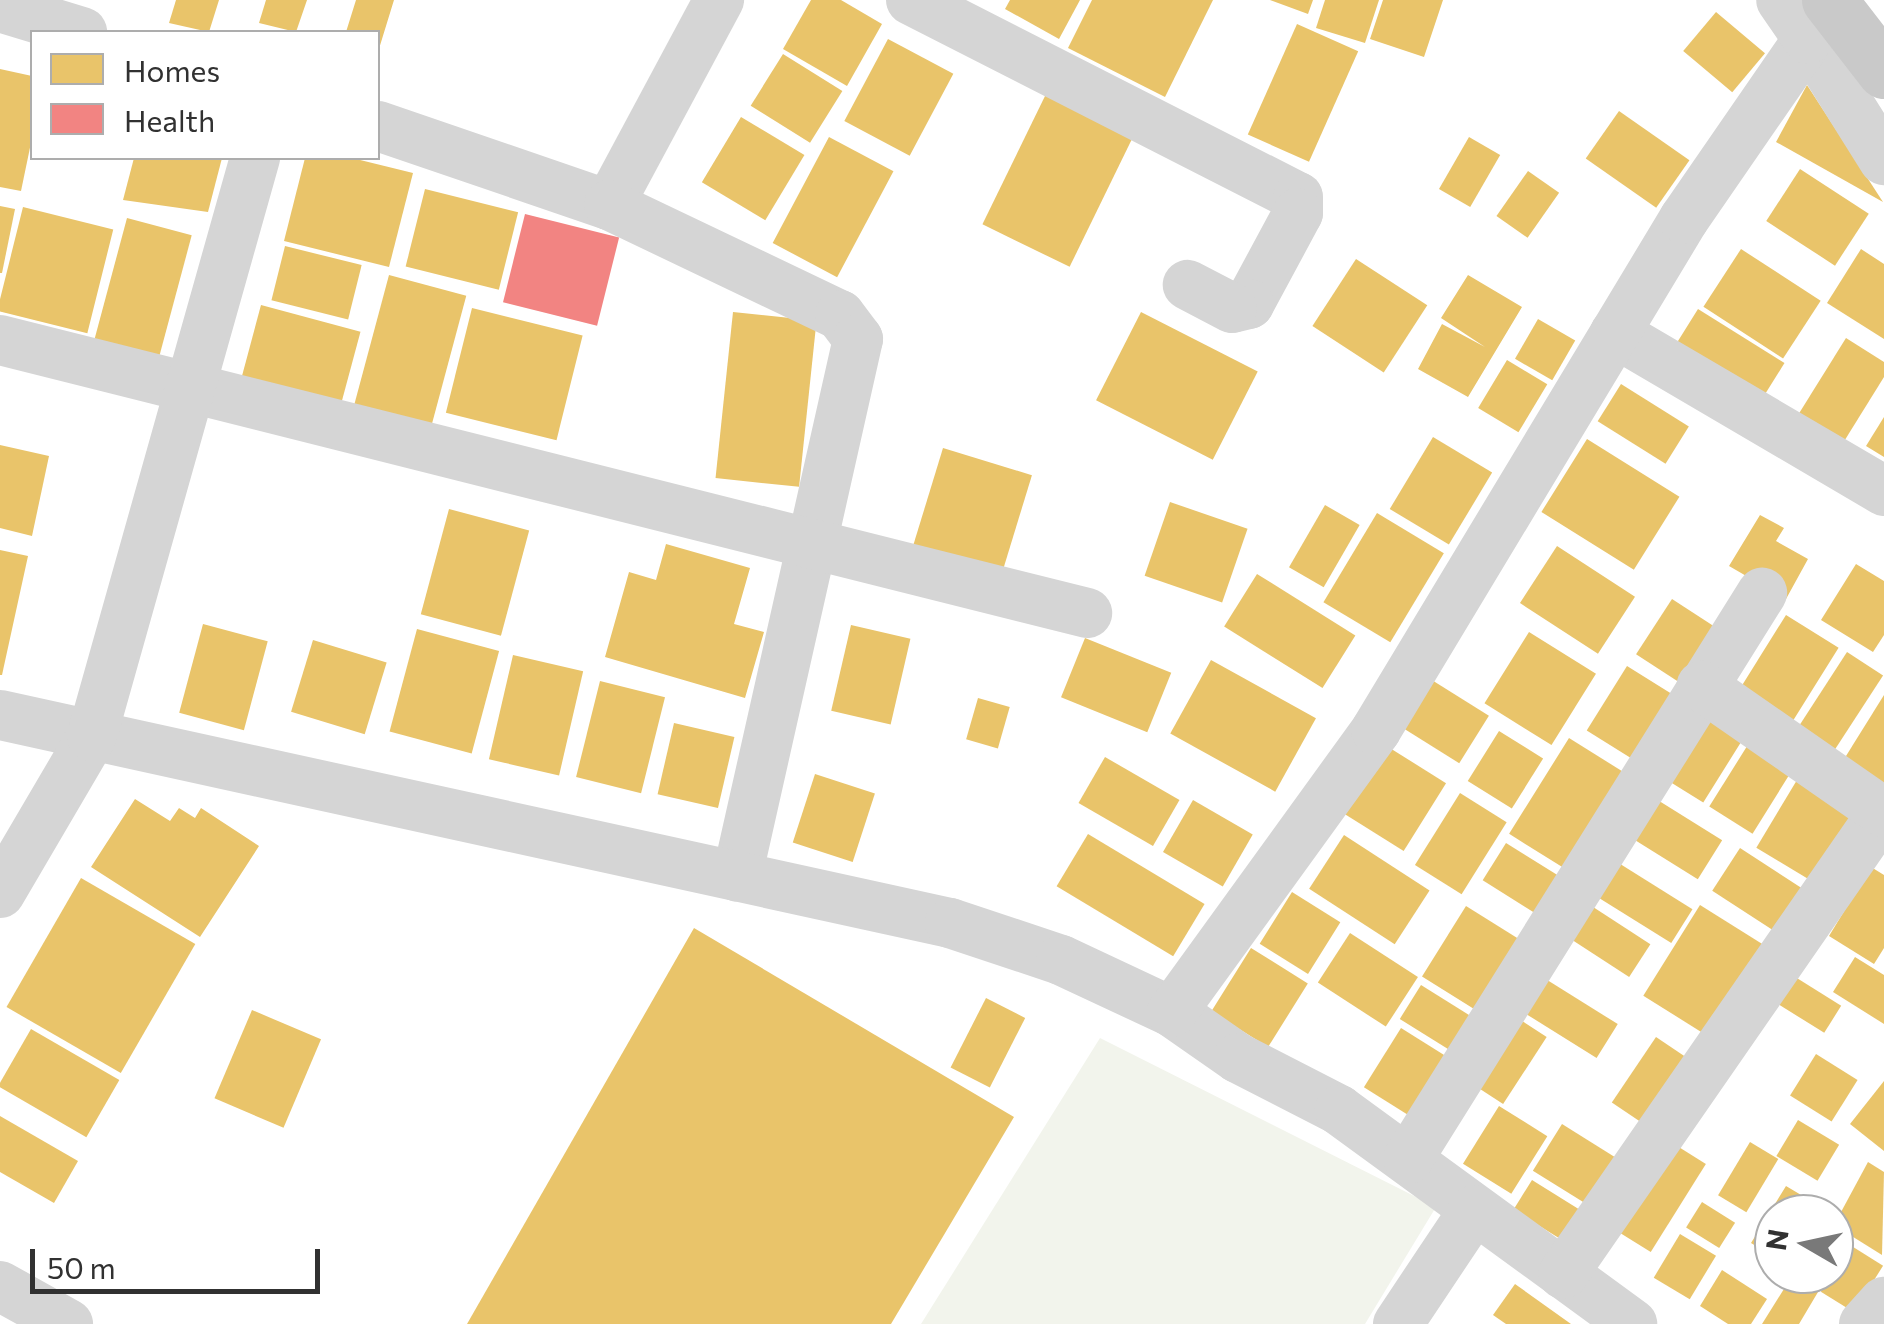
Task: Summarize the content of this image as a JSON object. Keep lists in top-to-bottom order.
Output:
{
  "legend": ["Homes", "Health"],
  "scale_bar": "50 m",
  "north": "left"
}
